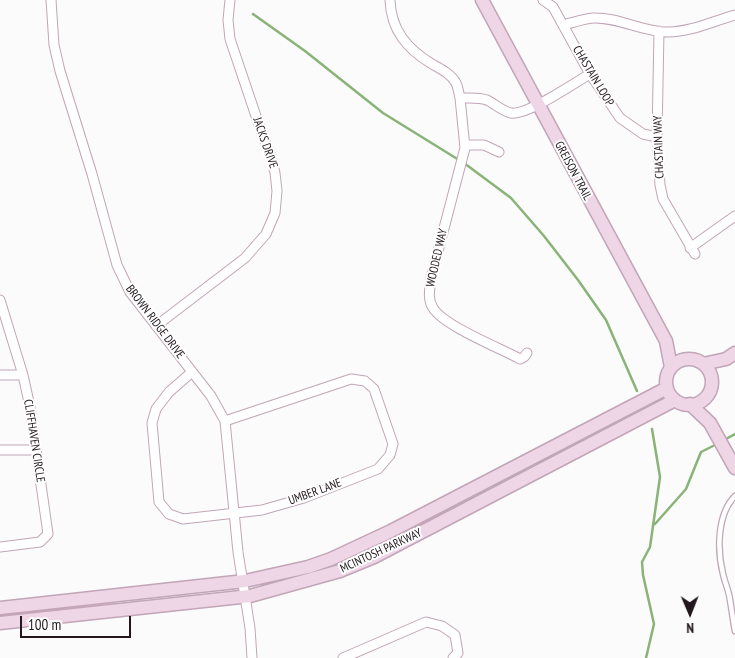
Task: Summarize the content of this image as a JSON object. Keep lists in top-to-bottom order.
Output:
{
  "streets": {
    "street": [
      "CHASTAIN LOOP",
      "JACKS DRIVE",
      "CHASTAIN WAY",
      "GREISON TRAIL",
      "WOODED WAY",
      "BROWN RIDGE DRIVE",
      "CLIFFHAVEN CIRCLE",
      "UMBER LANE",
      "MCINTOSH PARKWAY"
    ]
  },
  "crossings": [
    ["CHASTAIN LOOP", "CHASTAIN WAY"],
    ["JACKS DRIVE", "BROWN RIDGE DRIVE"],
    ["GREISON TRAIL", "MCINTOSH PARKWAY"],
    ["BROWN RIDGE DRIVE", "UMBER LANE"],
    ["BROWN RIDGE DRIVE", "MCINTOSH PARKWAY"]
  ],
  "scale_bar": "100 m",
  "north": "bottom"
}
